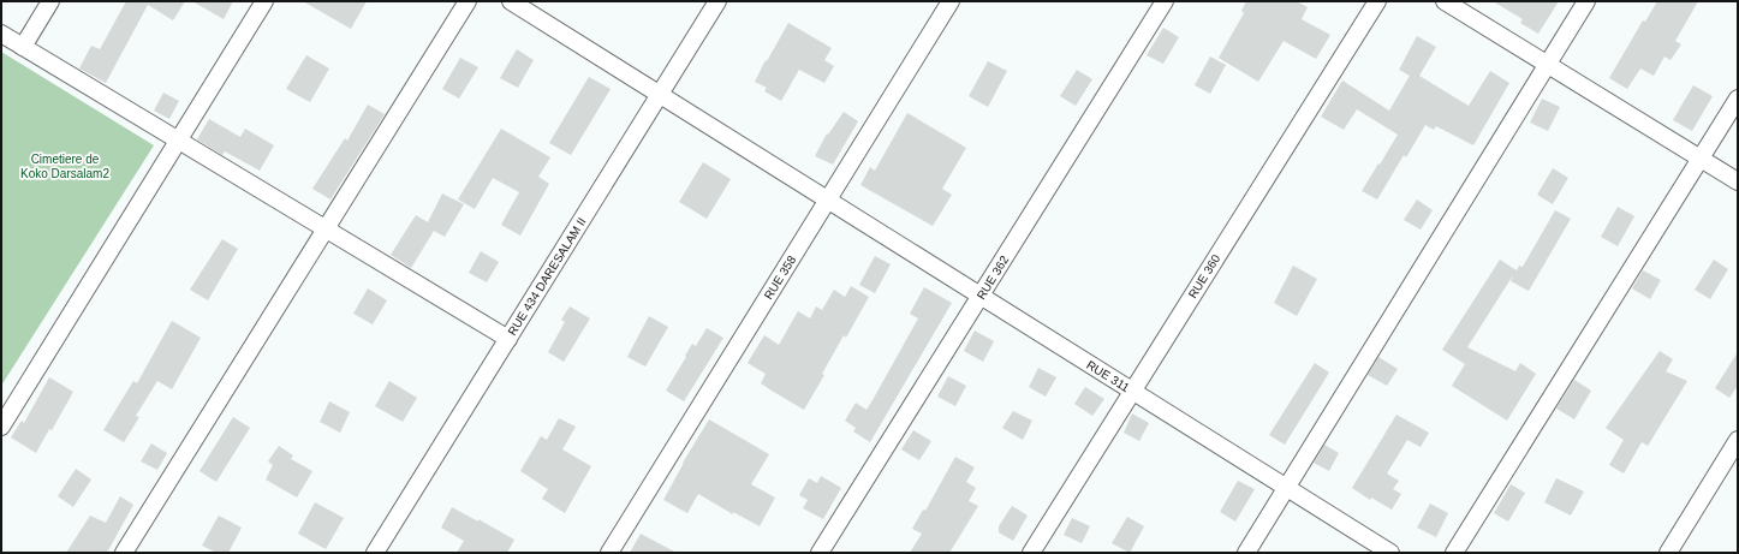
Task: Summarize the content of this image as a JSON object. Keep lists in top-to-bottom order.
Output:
{
  "streets": {
    "street": [
      "RUE 434 DARESALAM II",
      "RUE 360",
      "RUE 358",
      "RUE 362",
      "RUE 311"
    ]
  },
  "crossings": [
    ["RUE 434 DARESALAM II", "RUE 311"],
    ["RUE 360", "RUE 311"],
    ["RUE 358", "RUE 311"],
    ["RUE 362", "RUE 311"]
  ],
  "parks": ["Cimetiere de Koko Darsalam2"]
}
